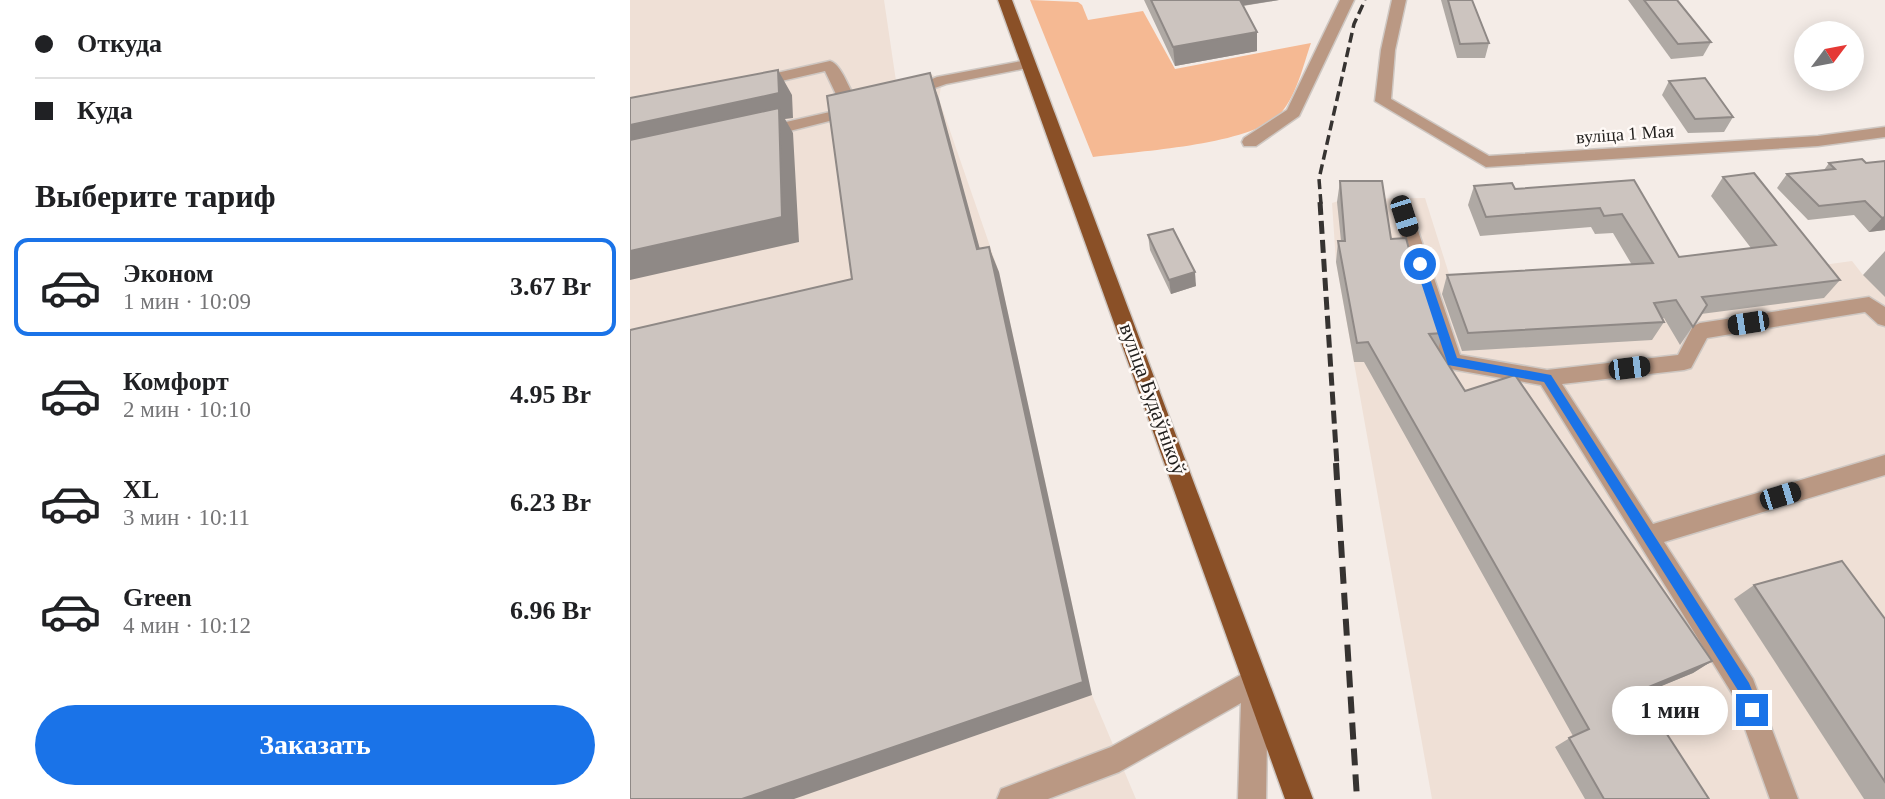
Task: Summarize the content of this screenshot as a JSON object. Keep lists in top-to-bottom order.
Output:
{
  "streets": {
    "main road": ["вуліца Будаўнікоў"],
    "street": ["вуліца 1 Мая"]
  },
  "north": "top right",
  "page": {
    "banner": ["Откуда", "Куда"],
    "heading": "Выберите тариф",
    "list": [
      {
        "name": "Эконом",
        "note": "1 мин · 10:09",
        "value": "3.67 Br"
      },
      {
        "name": "Комфорт",
        "note": "2 мин · 10:10",
        "value": "4.95 Br"
      },
      {
        "name": "XL",
        "note": "3 мин · 10:11",
        "value": "6.23 Br"
      },
      {
        "name": "Green",
        "note": "4 мин · 10:12",
        "value": "6.96 Br"
      }
    ],
    "bubble": "1 мин",
    "buttons": "Заказать"
  }
}
